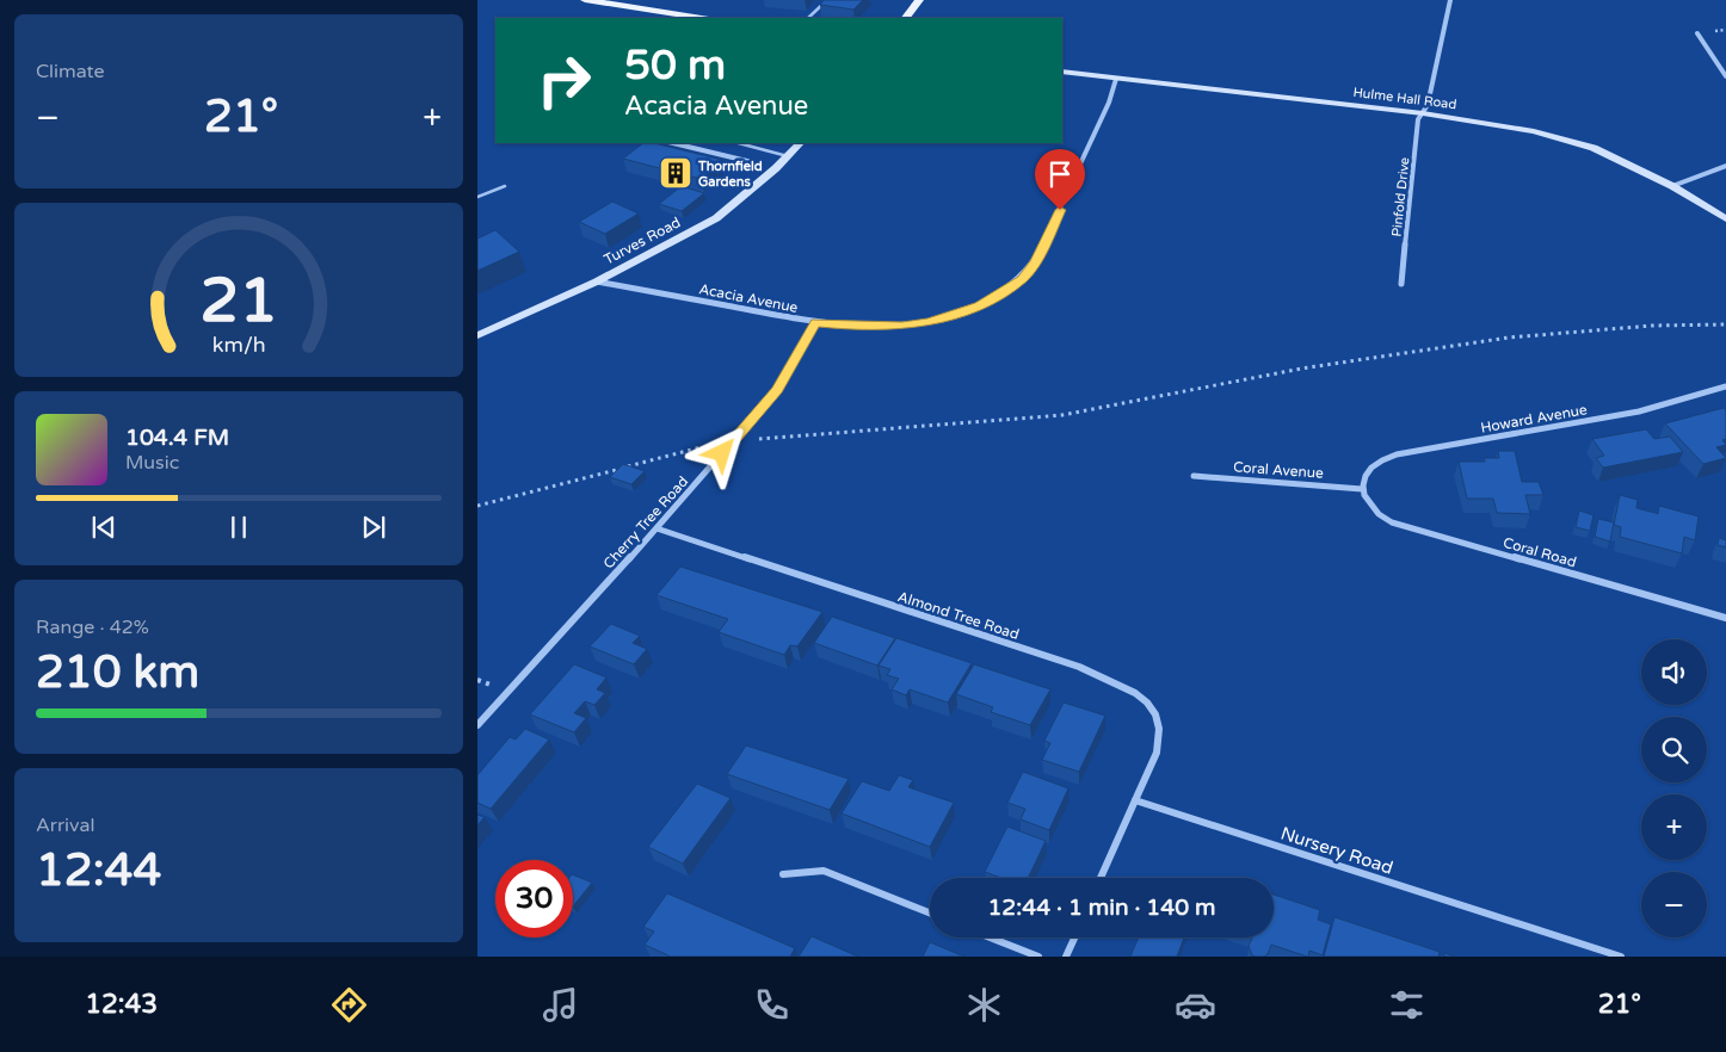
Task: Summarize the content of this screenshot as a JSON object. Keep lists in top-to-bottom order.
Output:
{
  "streets": {
    "main road": ["Hulme Hall Road", "Turves Road"],
    "street": [
      "Pinfold Drive",
      "Acacia Avenue",
      "Howard Avenue",
      "Coral Avenue",
      "Cherry Tree Road",
      "Coral Road",
      "Almond Tree Road",
      "Nursery Road"
    ]
  },
  "crossings": [
    ["Hulme Hall Road", "Pinfold Drive"],
    ["Hulme Hall Road", "Acacia Avenue"],
    ["Turves Road", "Acacia Avenue"],
    ["Acacia Avenue", "Cherry Tree Road"],
    ["Howard Avenue", "Coral Avenue"],
    ["Howard Avenue", "Coral Road"],
    ["Coral Avenue", "Coral Road"],
    ["Cherry Tree Road", "Almond Tree Road"],
    ["Almond Tree Road", "Nursery Road"]
  ],
  "places": {
    "building": ["Thornfield Gardens"]
  },
  "page": {
    "tile": [
      "Climate",
      ["Range · 42%", "210 km"],
      ["Arrival", "12:44"]
    ],
    "turn": ["50 m", "Acacia Avenue"],
    "heat": ["−", "21°", "+"],
    "song": ["104.4 FM", "Music"],
    "map_buttons": ["+", "−"],
    "limit": "30",
    "trip": "12:44 · 1 min · 140 m",
    "tabs": ["12:43", "21°"],
    "gauge": ["21", "km/h"]
  }
}
